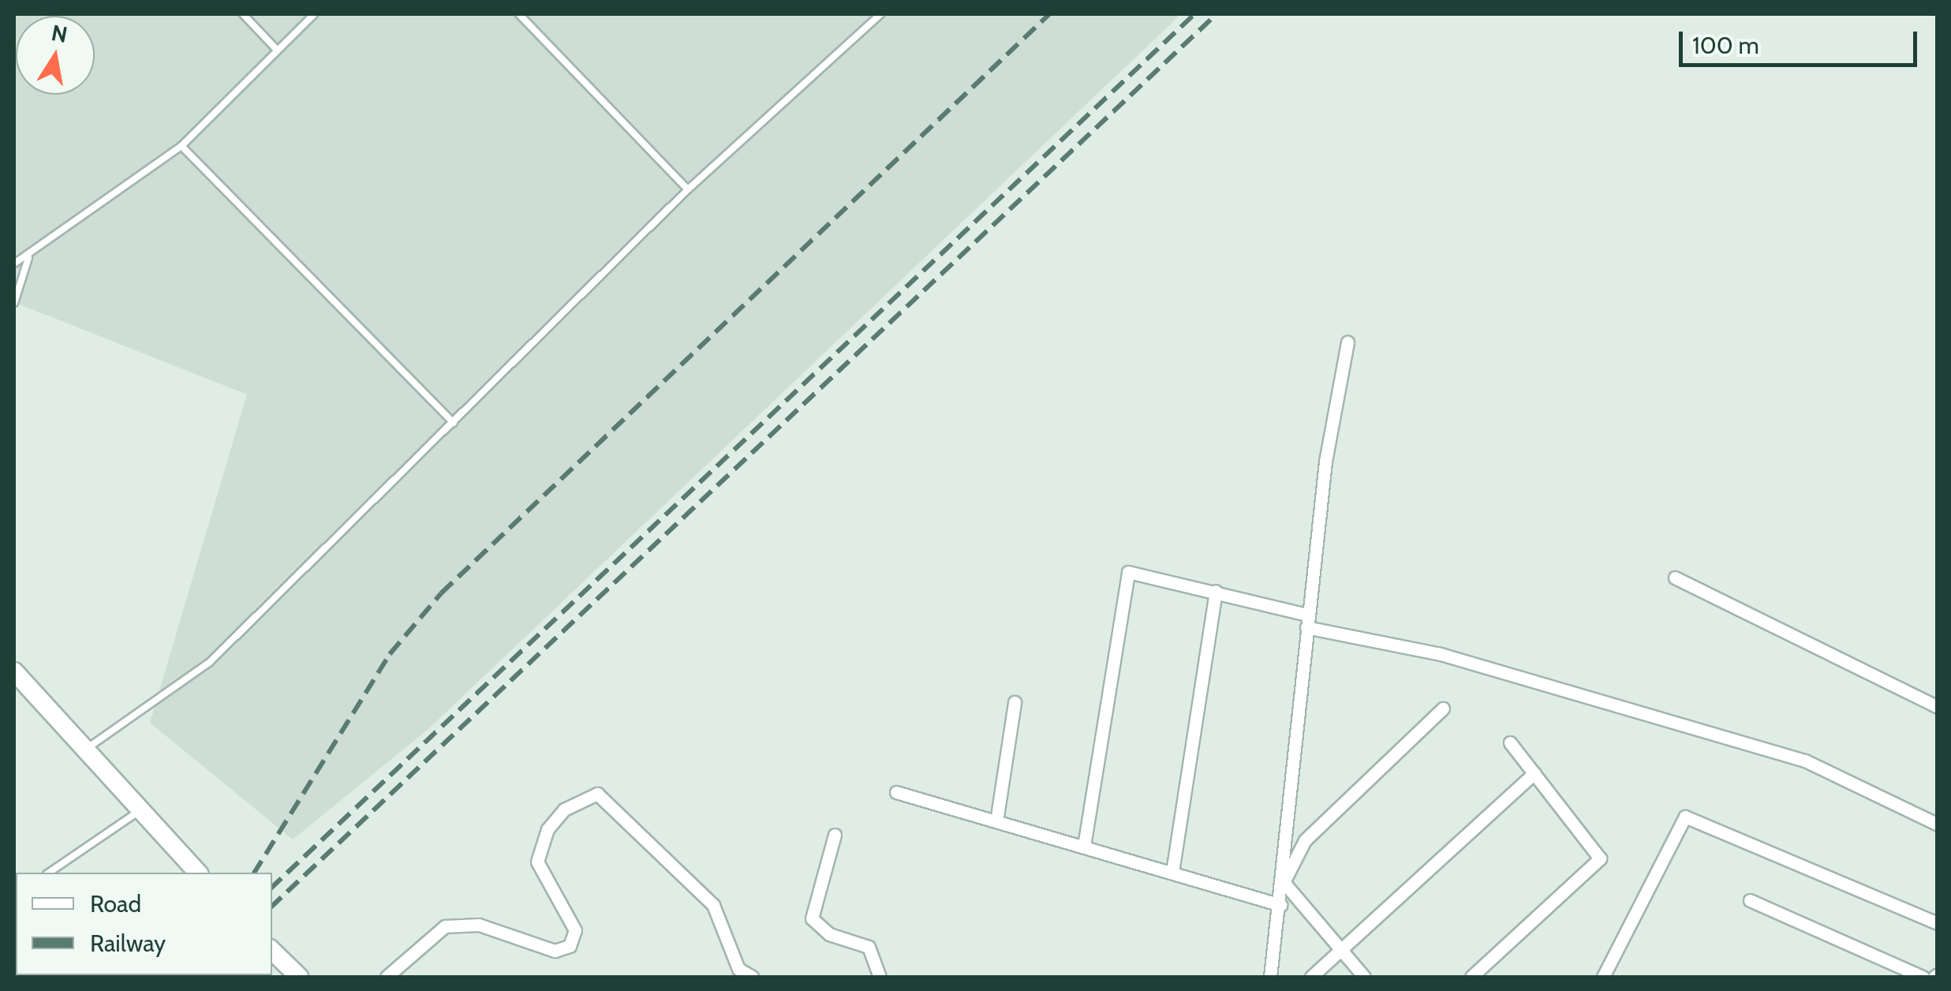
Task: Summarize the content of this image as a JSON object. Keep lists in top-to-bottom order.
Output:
{
  "legend": ["Road", "Railway"],
  "scale_bar": "100 m",
  "north": "top"
}
